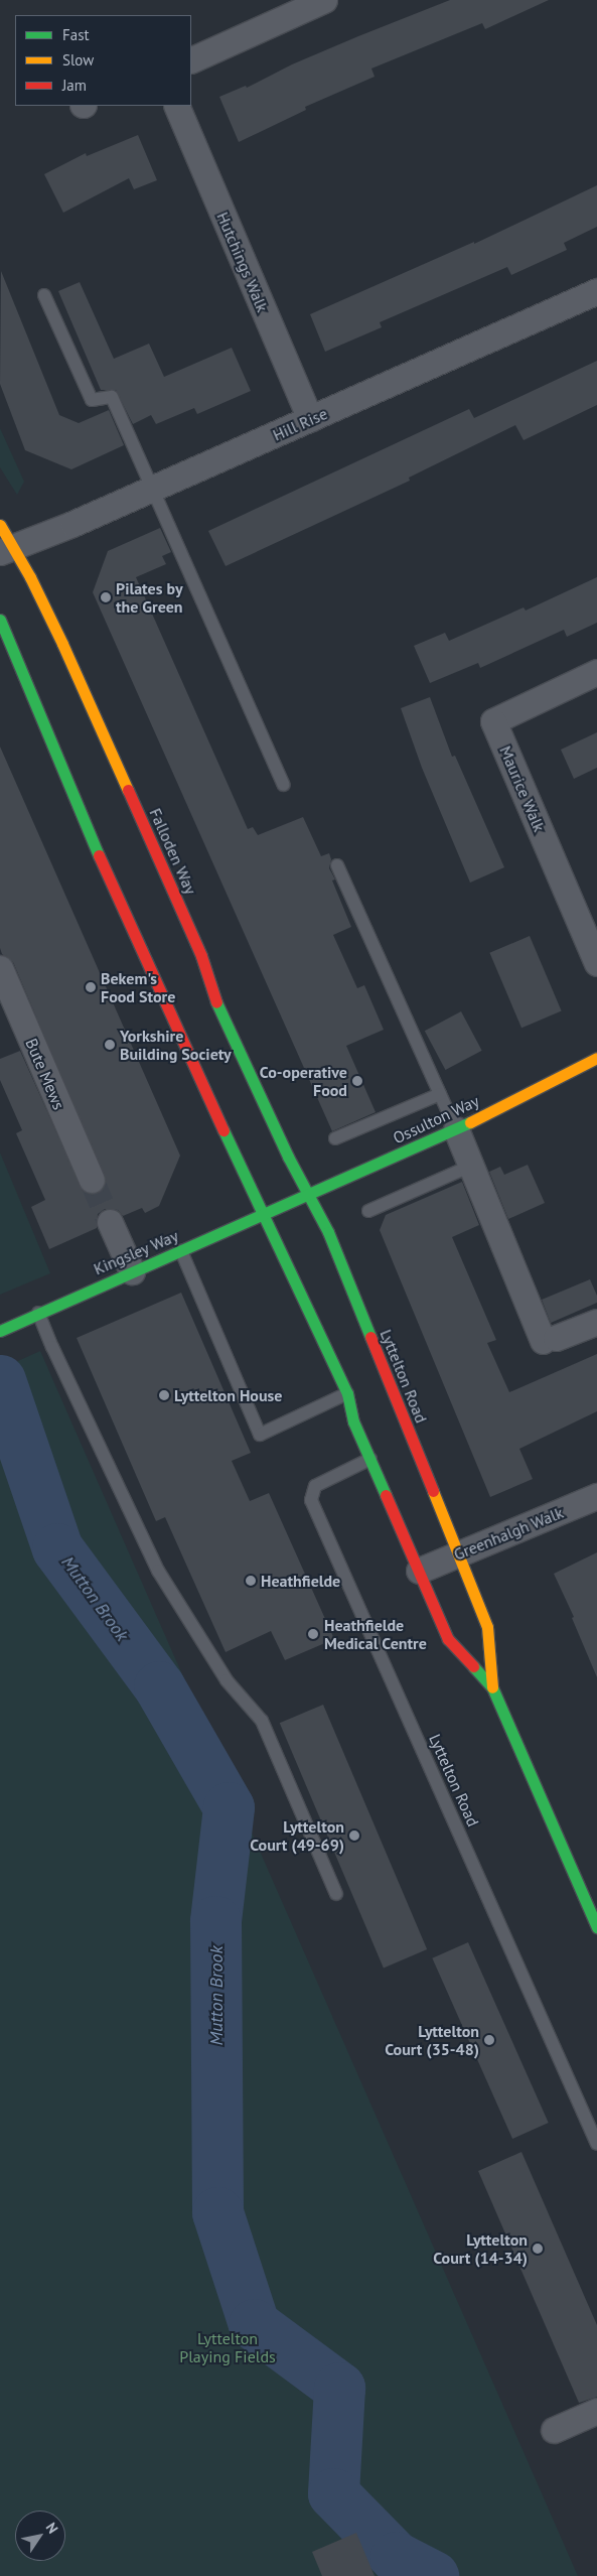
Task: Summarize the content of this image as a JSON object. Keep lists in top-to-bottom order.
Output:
{
  "streets": {
    "main road": [
      "Falloden Way",
      "Ossulton Way",
      "Kingsley Way",
      "Lyttelton Road"
    ],
    "street": [
      "Hutchings Walk",
      "Hill Rise",
      "Maurice Walk",
      "Bute Mews",
      "Greenhalgh Walk"
    ]
  },
  "crossings": [
    ["Hutchings Walk", "Hill Rise"],
    ["Hill Rise", "Falloden Way"],
    ["Falloden Way", "Ossulton Way"],
    ["Falloden Way", "Lyttelton Road"],
    ["Ossulton Way", "Kingsley Way"],
    ["Ossulton Way", "Lyttelton Road"],
    ["Kingsley Way", "Lyttelton Road"],
    ["Lyttelton Road", "Greenhalgh Walk"]
  ],
  "water": ["Mutton Brook"],
  "parks": ["Lyttelton Playing Fields"],
  "places": [
    "Pilates by the Green",
    "Bekem's Food Store",
    "Yorkshire Building Society",
    "Co-operative Food",
    "Lyttelton House",
    "Heathfielde",
    "Heathfielde Medical Centre",
    "Lyttelton Court (49-69)",
    "Lyttelton Court (35-48)",
    "Lyttelton Court (14-34)"
  ],
  "legend": ["Fast", "Slow", "Jam"],
  "north": "top right"
}
